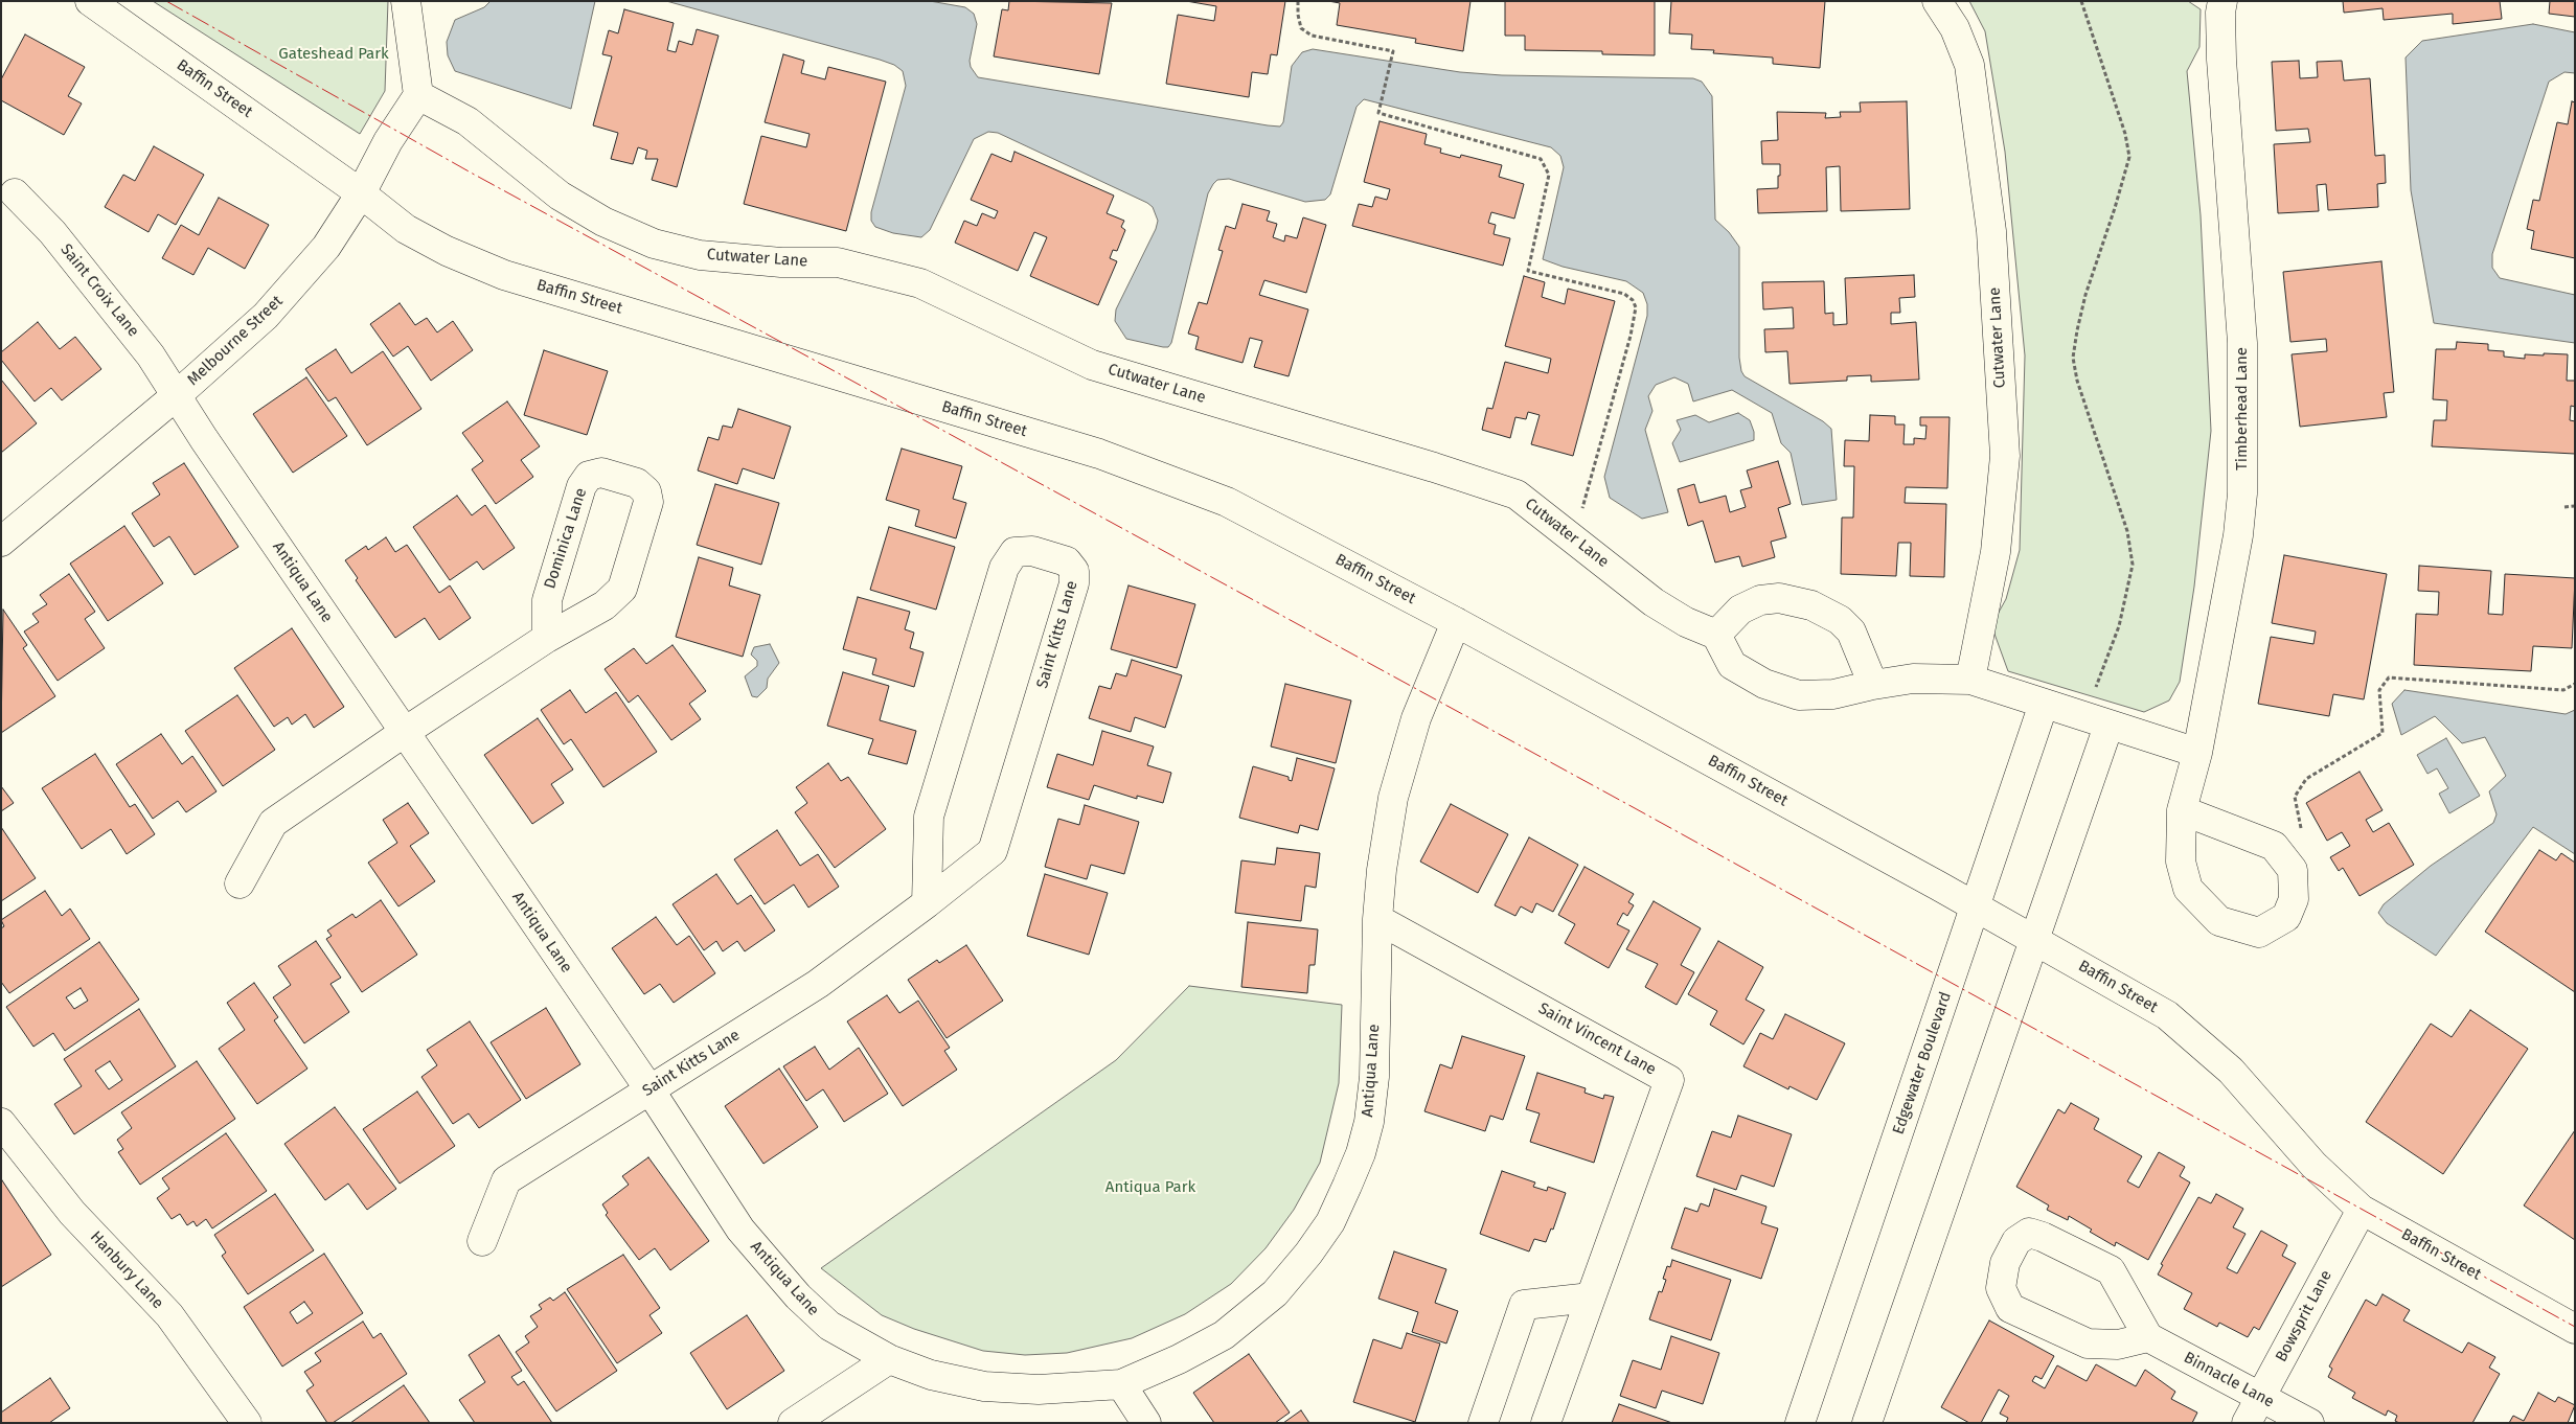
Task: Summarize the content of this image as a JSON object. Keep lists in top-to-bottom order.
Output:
{
  "streets": {
    "street": [
      "Baffin Street",
      "Cutwater Lane",
      "Saint Croix Lane",
      "Melbourne Street",
      "Timberhead Lane",
      "Dominica Lane",
      "Antiqua Lane",
      "Saint Kitts Lane",
      "Saint Vincent Lane",
      "Edgewater Boulevard",
      "Hanbury Lane",
      "Bowsprit Lane",
      "Binnacle Lane"
    ]
  },
  "crossings": [
    ["Baffin Street", "Melbourne Street"],
    ["Baffin Street", "Antiqua Lane"],
    ["Baffin Street", "Edgewater Boulevard"],
    ["Baffin Street", "Bowsprit Lane"],
    ["Cutwater Lane", "Melbourne Street"],
    ["Saint Croix Lane", "Melbourne Street"],
    ["Saint Croix Lane", "Antiqua Lane"],
    ["Melbourne Street", "Antiqua Lane"],
    ["Dominica Lane", "Antiqua Lane"],
    ["Antiqua Lane", "Saint Kitts Lane"],
    ["Antiqua Lane", "Saint Vincent Lane"],
    ["Bowsprit Lane", "Binnacle Lane"]
  ],
  "parks": ["Gateshead Park", "Antiqua Park"]
}
